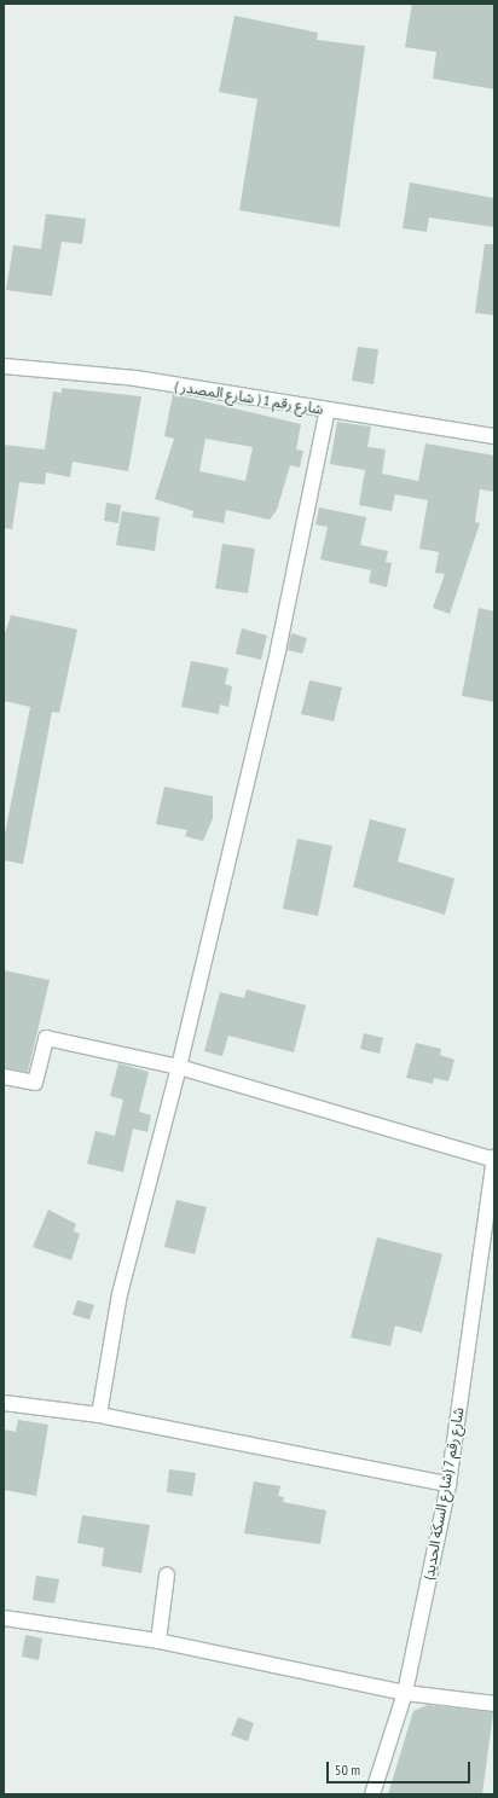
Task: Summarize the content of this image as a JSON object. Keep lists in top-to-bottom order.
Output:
{
  "streets": {
    "street": ["شارع رقم 1 ( شارع المصدر )", "شارع رقم 7 (شارع السكة الحديد)"]
  },
  "scale_bar": "50 m"
}
